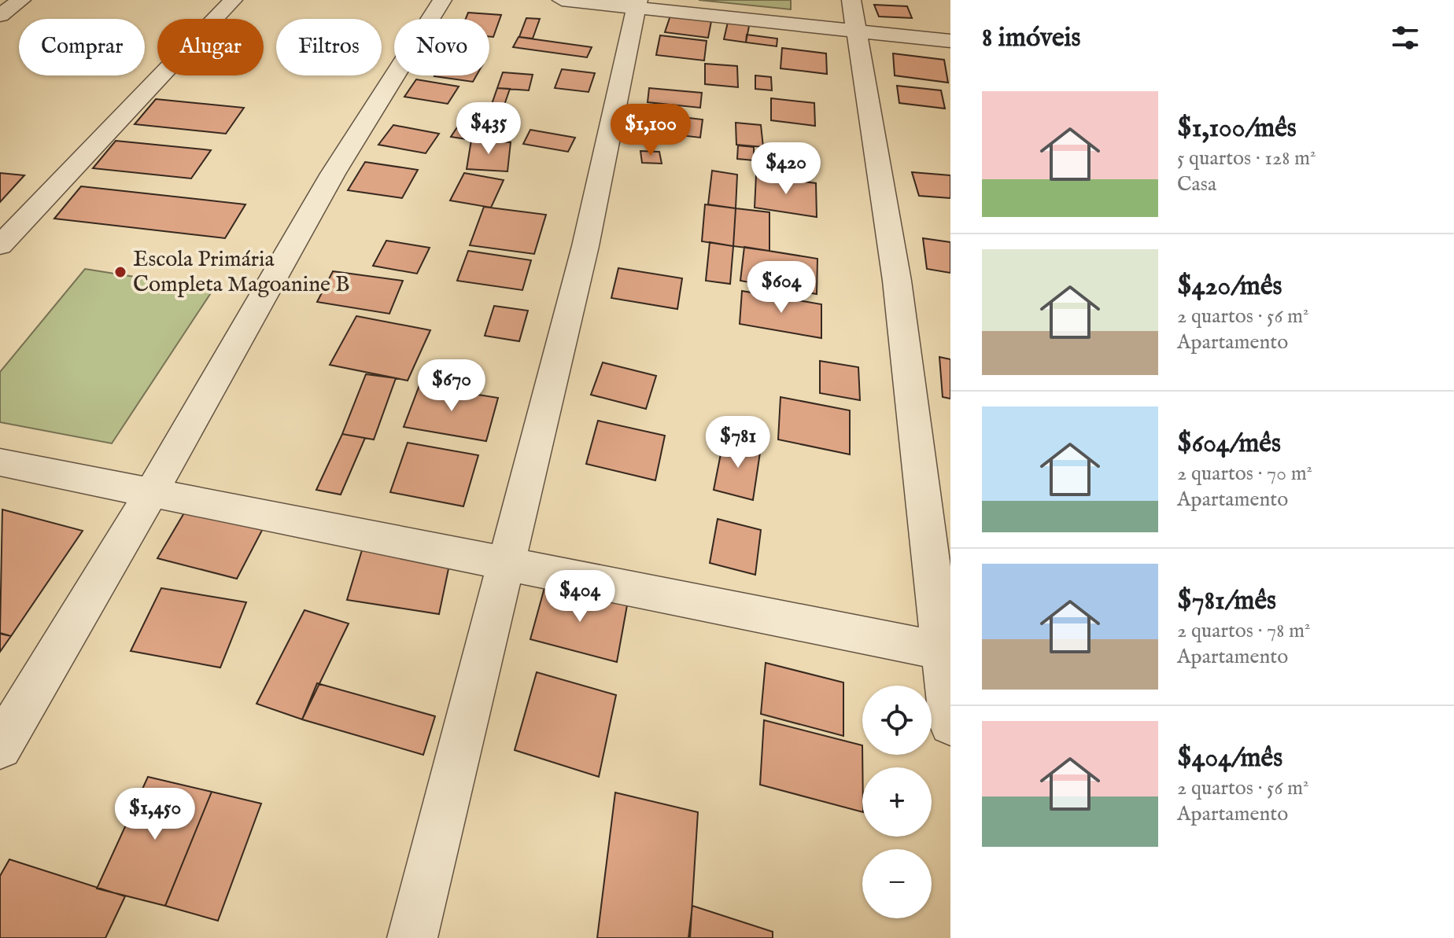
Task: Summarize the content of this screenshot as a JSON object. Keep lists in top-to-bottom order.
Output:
{
  "places": ["Escola Primária Completa Magoanine B"],
  "page": {
    "heading": "8 imóveis",
    "chip": [
      "Comprar",
      "Alugar",
      "Filtros",
      "Novo"
    ],
    "list": [
      {
        "name": "$1,100/mês",
        "note": "5 quartos · 128 m² · Casa"
      },
      {
        "name": "$420/mês",
        "note": "2 quartos · 56 m² · Apartamento"
      },
      {
        "name": "$604/mês",
        "note": "2 quartos · 70 m² · Apartamento"
      },
      {
        "name": "$781/mês",
        "note": "2 quartos · 78 m² · Apartamento"
      },
      {
        "name": "$404/mês",
        "note": "2 quartos · 56 m² · Apartamento"
      }
    ],
    "price": [
      "$435",
      "$1,100",
      "$420",
      "$604",
      "$670",
      "$781",
      "$404",
      "$1,450"
    ],
    "map_buttons": ["+", "−"]
  }
}
